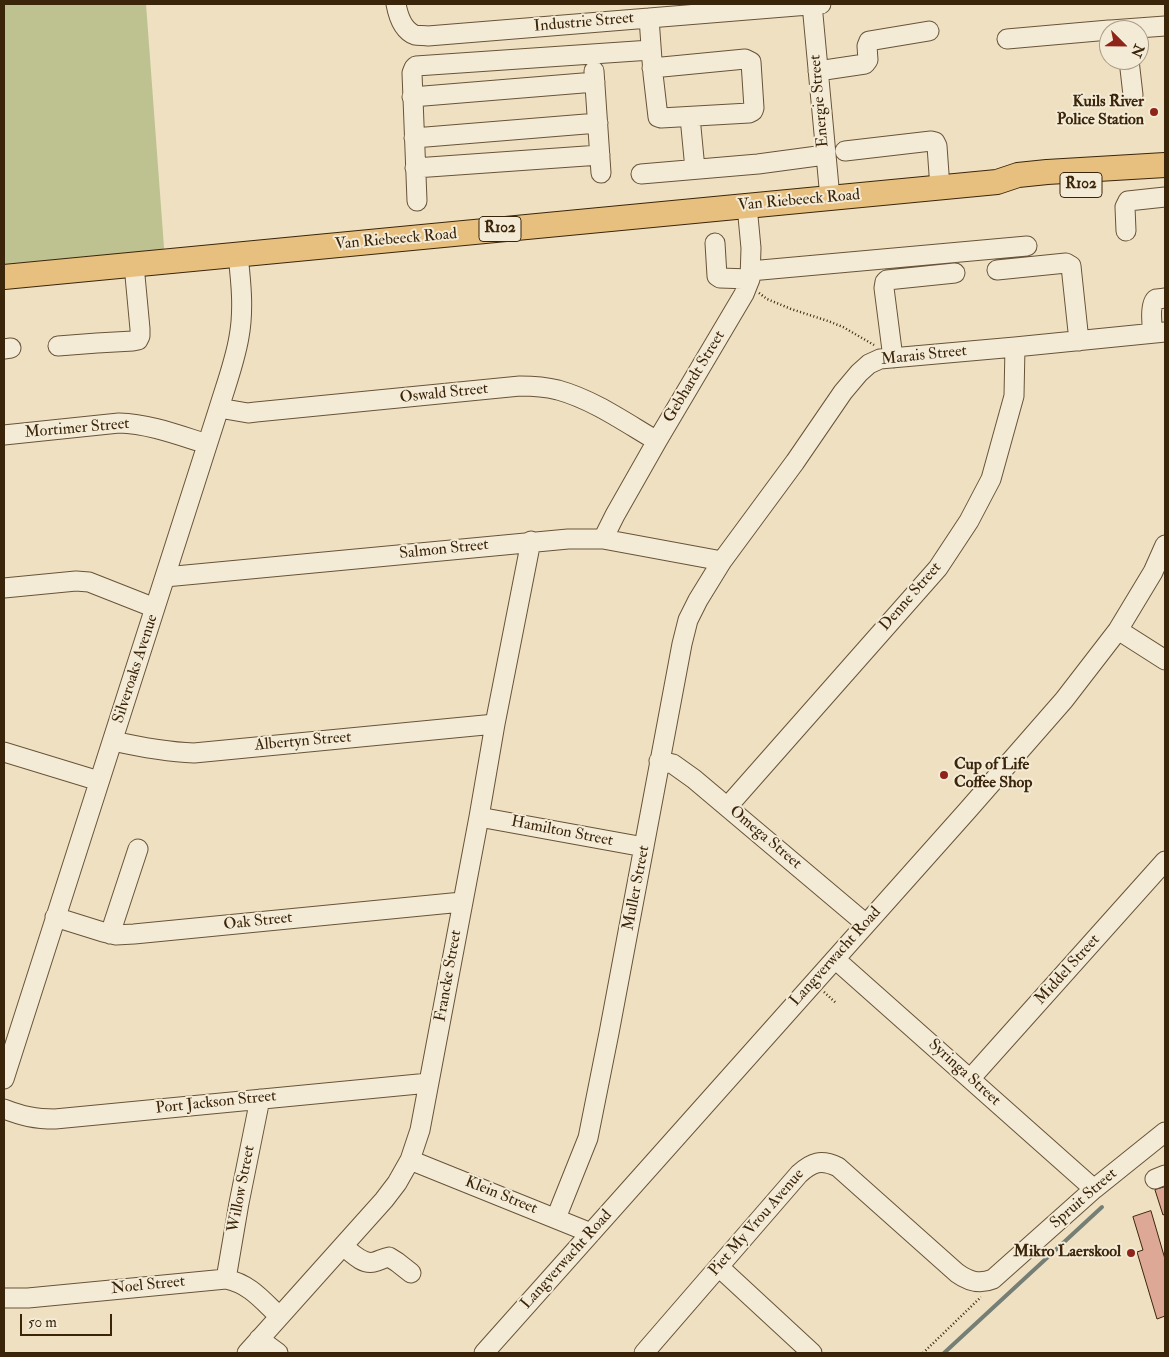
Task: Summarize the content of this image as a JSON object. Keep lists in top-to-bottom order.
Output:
{
  "streets": {
    "main road": ["R102", "Van Riebeeck Road"],
    "street": [
      "Industrie Street",
      "Energie Street",
      "Marais Street",
      "Gebhardt Street",
      "Oswald Street",
      "Mortimer Street",
      "Salmon Street",
      "Denne Street",
      "Silveroaks Avenue",
      "Albertyn Street",
      "Hamilton Street",
      "Omega Street",
      "Muller Street",
      "Oak Street",
      "Langverwacht Road",
      "Middel Street",
      "Francke Street",
      "Syringa Street",
      "Port Jackson Street",
      "Willow Street",
      "Klein Street",
      "Spruit Street",
      "Piet My Vrou Avenue",
      "Noel Street"
    ]
  },
  "crossings": [
    ["Industrie Street", "Energie Street"],
    ["Energie Street", "Van Riebeeck Road"],
    ["Van Riebeeck Road", "Gebhardt Street"],
    ["Van Riebeeck Road", "Silveroaks Avenue"],
    ["Marais Street", "Salmon Street"],
    ["Marais Street", "Denne Street"],
    ["Marais Street", "Muller Street"],
    ["Gebhardt Street", "Oswald Street"],
    ["Gebhardt Street", "Salmon Street"],
    ["Oswald Street", "Silveroaks Avenue"],
    ["Mortimer Street", "Silveroaks Avenue"],
    ["Salmon Street", "Silveroaks Avenue"],
    ["Salmon Street", "Muller Street"],
    ["Salmon Street", "Francke Street"],
    ["Denne Street", "Omega Street"],
    ["Silveroaks Avenue", "Albertyn Street"],
    ["Silveroaks Avenue", "Oak Street"],
    ["Albertyn Street", "Francke Street"],
    ["Hamilton Street", "Muller Street"],
    ["Hamilton Street", "Francke Street"],
    ["Omega Street", "Muller Street"],
    ["Omega Street", "Langverwacht Road"],
    ["Muller Street", "Klein Street"],
    ["Oak Street", "Francke Street"],
    ["Langverwacht Road", "Syringa Street"],
    ["Langverwacht Road", "Klein Street"],
    ["Middel Street", "Syringa Street"],
    ["Francke Street", "Port Jackson Street"],
    ["Francke Street", "Klein Street"],
    ["Francke Street", "Noel Street"],
    ["Syringa Street", "Spruit Street"],
    ["Port Jackson Street", "Willow Street"],
    ["Willow Street", "Noel Street"],
    ["Spruit Street", "Piet My Vrou Avenue"]
  ],
  "places": ["Kuils River Police Station", "Cup of Life Coffee Shop", "Mikro Laerskool"],
  "scale_bar": "50 m",
  "north": "bottom right"
}
